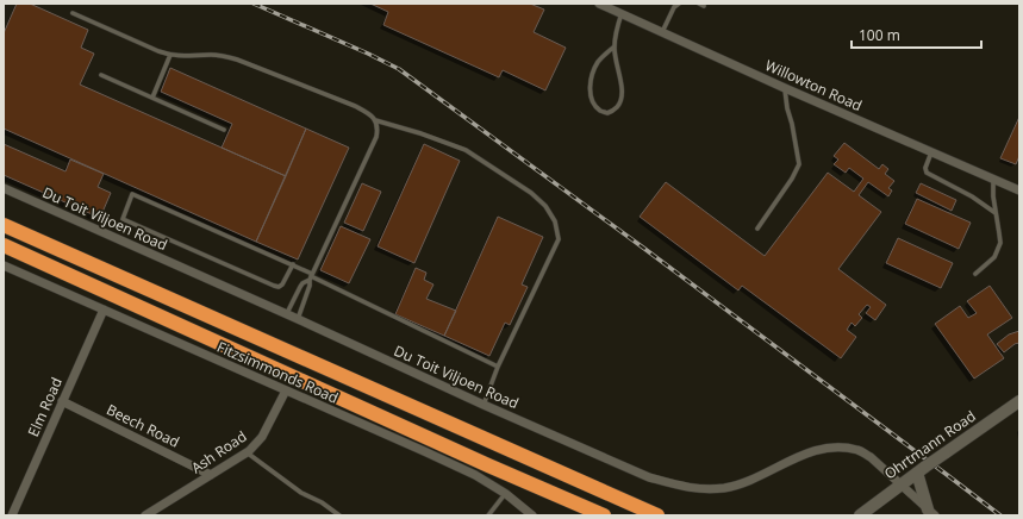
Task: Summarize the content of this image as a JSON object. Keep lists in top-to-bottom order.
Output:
{
  "streets": {
    "main road": ["Ohrtmann Road"],
    "street": [
      "Willowton Road",
      "Du Toit Viljoen Road",
      "Fitzsimmonds Road",
      "Elm Road",
      "Beech Road",
      "Ash Road"
    ]
  },
  "crossings": [
    ["Du Toit Viljoen Road", "Ohrtmann Road"],
    ["Fitzsimmonds Road", "Elm Road"],
    ["Fitzsimmonds Road", "Ash Road"],
    ["Elm Road", "Beech Road"],
    ["Beech Road", "Ash Road"]
  ],
  "scale_bar": "100 m"
}
